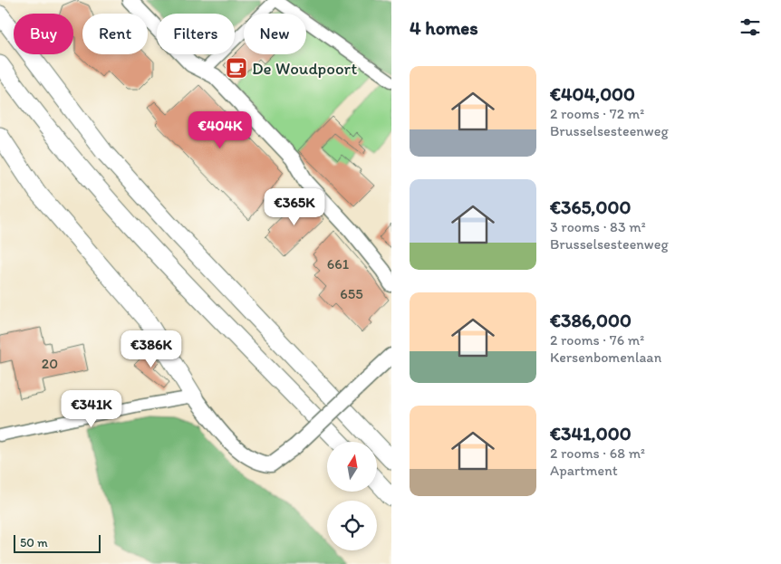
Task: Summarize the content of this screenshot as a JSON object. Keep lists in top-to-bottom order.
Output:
{
  "places": {
    "cafe": ["De Woudpoort"]
  },
  "house_numbers": ["661", "655", "20"],
  "scale_bar": "50 m",
  "north": "top",
  "page": {
    "heading": "4 homes",
    "chip": [
      "Buy",
      "Rent",
      "Filters",
      "New"
    ],
    "list": [
      {
        "name": "€404,000",
        "note": "2 rooms · 72 m² · Brusselsesteenweg"
      },
      {
        "name": "€365,000",
        "note": "3 rooms · 83 m² · Brusselsesteenweg"
      },
      {
        "name": "€386,000",
        "note": "2 rooms · 76 m² · Kersenbomenlaan"
      },
      {
        "name": "€341,000",
        "note": "2 rooms · 68 m² · Apartment"
      }
    ],
    "price": [
      "€404K",
      "€365K",
      "€386K",
      "€341K"
    ],
    "scale": "50 m"
  }
}
